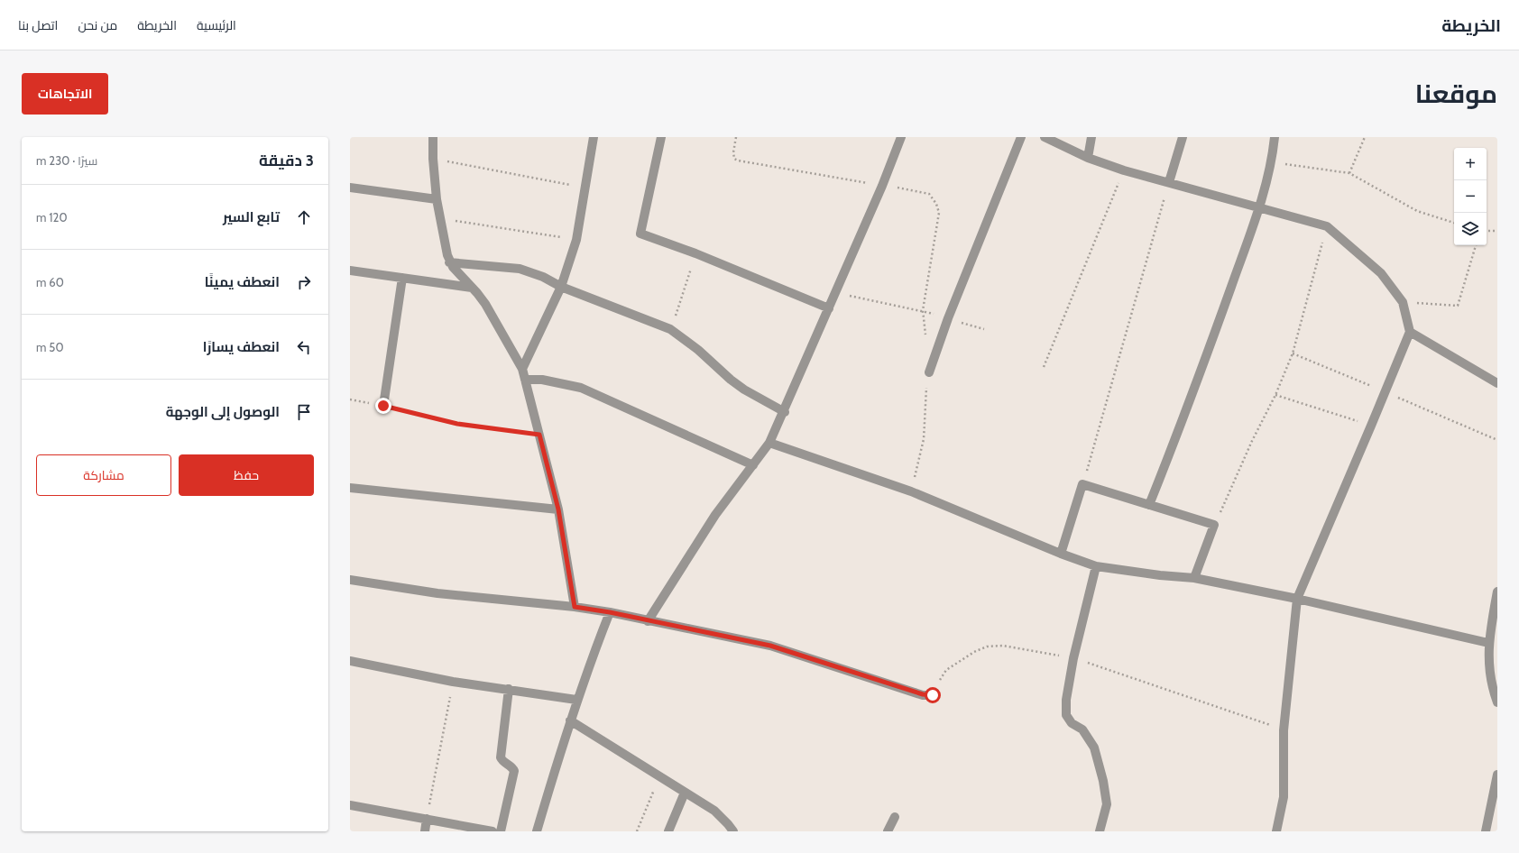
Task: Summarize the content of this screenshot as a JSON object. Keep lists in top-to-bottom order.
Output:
{
  "page": {
    "header": "الخريطة",
    "nav": [
      "الرئيسية",
      "الخريطة",
      "من نحن",
      "اتصل بنا"
    ],
    "title": "موقعنا",
    "buttons": [
      "الاتجاهات",
      ["حفظ", "مشاركة"]
    ],
    "heading": ["3 دقيقة", "سيرًا · 230 m"],
    "map_buttons": ["+", "−"],
    "list": [
      ["تابع السير", "120 m"],
      ["انعطف يمينًا", "60 m"],
      ["انعطف يسارًا", "50 m"],
      "الوصول إلى الوجهة"
    ]
  }
}
